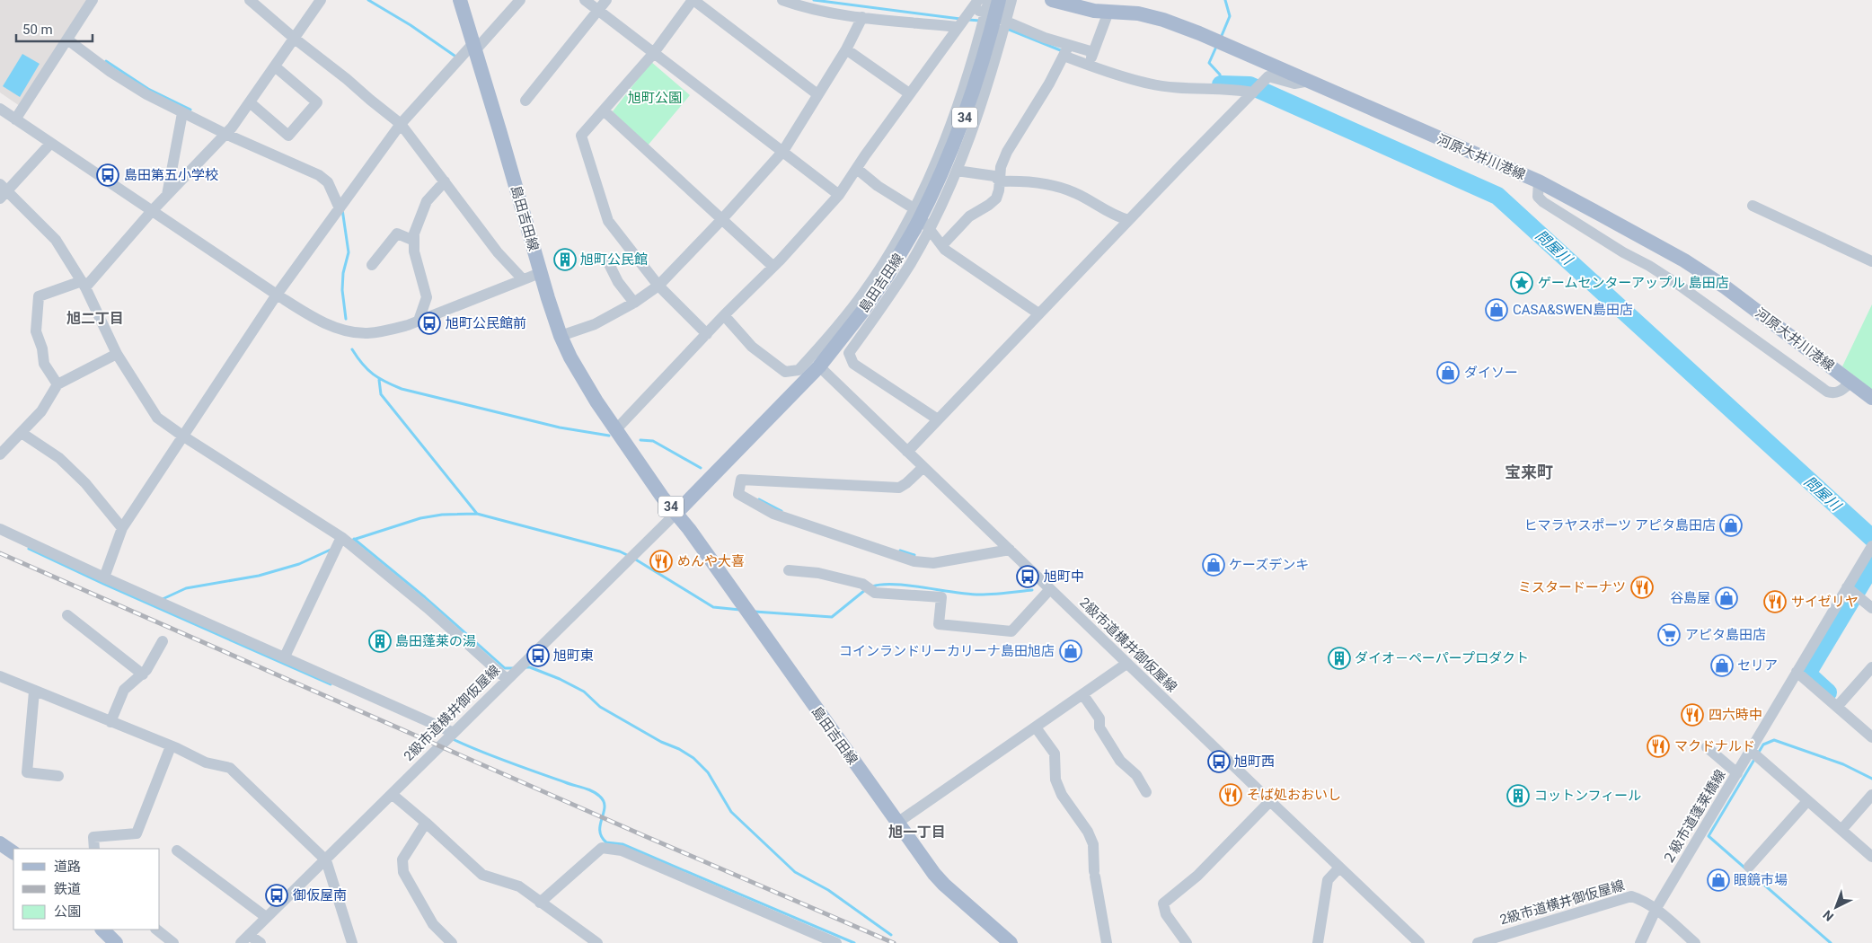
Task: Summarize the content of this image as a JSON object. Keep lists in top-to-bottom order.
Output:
{
  "streets": {
    "main road": ["34", "河原大井川港線", "島田吉田線"],
    "street": ["2級市道横井御仮屋線", "２級市道蓬莱橋線"]
  },
  "crossings": [
    ["島田吉田線", "2級市道横井御仮屋線"],
    ["2級市道横井御仮屋線", "２級市道蓬莱橋線"]
  ],
  "districts": ["旭二丁目", "宝来町", "旭一丁目"],
  "water": ["問屋川"],
  "parks": ["旭町公園"],
  "places": {
    "bus stop": [
      "島田第五小学校",
      "旭町公民館前",
      "旭町中",
      "旭町東",
      "旭町西",
      "御仮屋南"
    ],
    "building": [
      "旭町公民館",
      "島田蓬莱の湯",
      "ダイオ－ペーパープロダクト",
      "コットンフィール"
    ],
    "place": ["ゲームセンターアップル 島田店"],
    "shop": [
      "CASA&SWEN島田店",
      "ダイソー",
      "ヒマラヤスポーツ アピタ島田店",
      "ケーズデンキ",
      "谷島屋",
      "コインランドリーカリーナ島田旭店",
      "セリア",
      "眼鏡市場"
    ],
    "restaurant": [
      "めんや大喜",
      "ミスタードーナツ",
      "サイゼリヤ",
      "四六時中",
      "マクドナルド",
      "そば処おおいし"
    ],
    "supermarket": ["アピタ島田店"]
  },
  "legend": ["道路", "鉄道", "公園"],
  "scale_bar": "50 m",
  "north": "bottom left"
}
